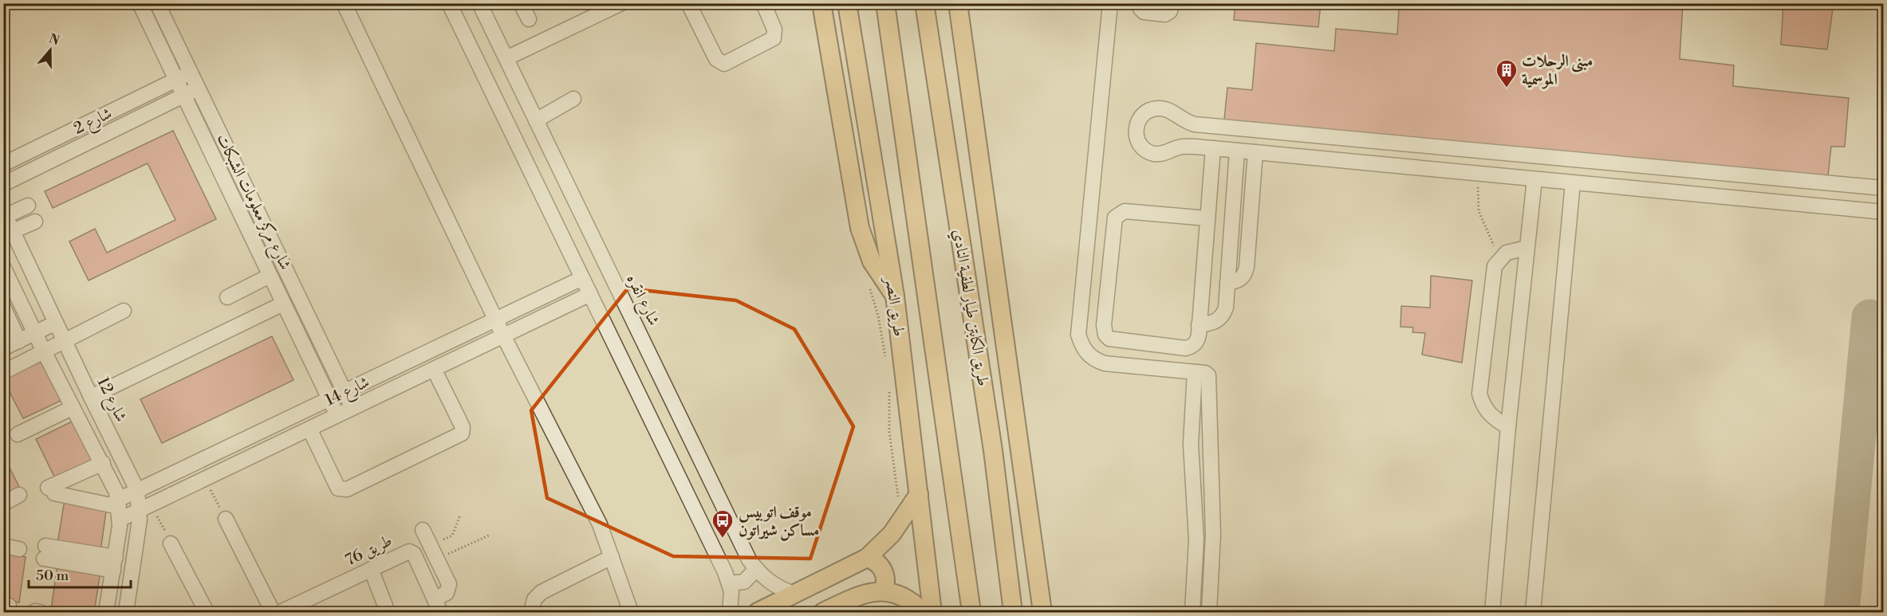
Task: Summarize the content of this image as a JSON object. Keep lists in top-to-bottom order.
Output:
{
  "streets": {
    "main road": ["طريق النصر", "طريق الكابتن طيار لطفية النادي"],
    "street": [
      "شارع 2",
      "شارع مركز معلومات الشبكات",
      "شارع انقره",
      "شارع 14",
      "شارع 12",
      "طريق 76"
    ]
  },
  "crossings": [
    ["شارع 2", "شارع مركز معلومات الشبكات"],
    ["شارع مركز معلومات الشبكات", "شارع 14"],
    ["شارع 14", "شارع 12"]
  ],
  "places": {
    "building": ["مبنى الرحلات الموسمية"],
    "bus stop": ["موقف اتوبيس مساكن شيراتون"]
  },
  "scale_bar": "50 m",
  "north": "top"
}
